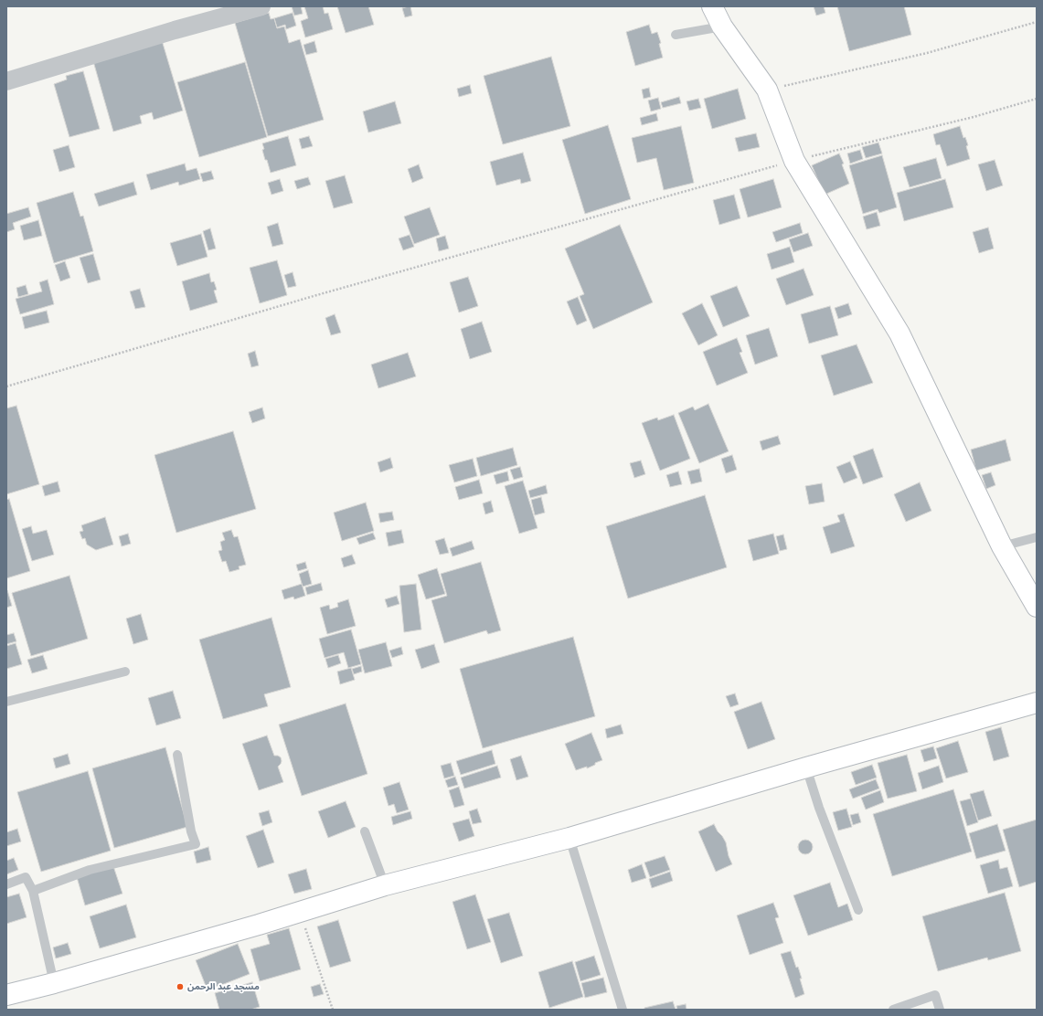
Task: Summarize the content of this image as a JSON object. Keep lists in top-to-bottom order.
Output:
{
  "places": ["مسجد عبد الرحمن"]
}
